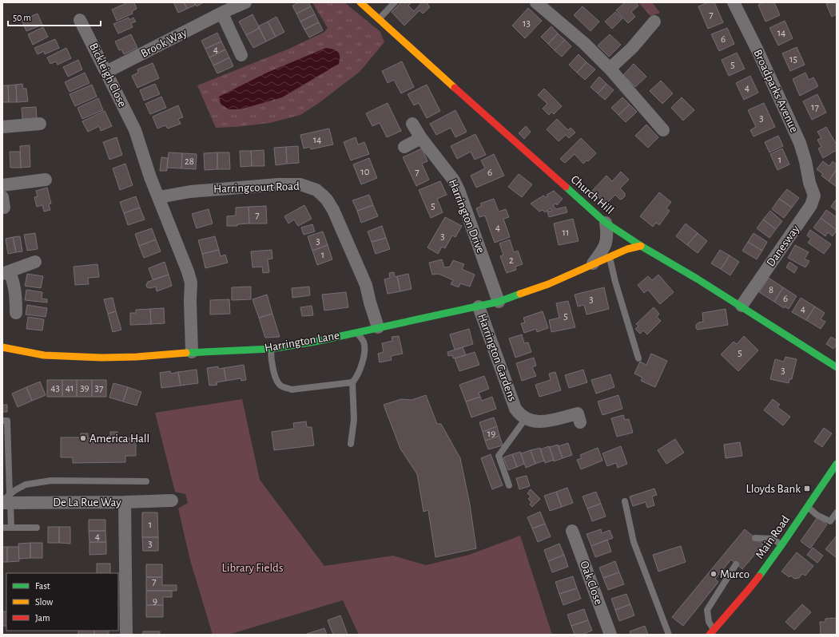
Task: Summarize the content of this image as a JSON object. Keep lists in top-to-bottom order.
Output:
{
  "streets": {
    "street": [
      "Brook Way",
      "Bickleigh Close",
      "Broadparks Avenue",
      "Harringcourt Road",
      "Church Hill",
      "Harrington Drive",
      "Danesway",
      "Harrington Lane",
      "Harrington Gardens",
      "De La Rue Way",
      "Main Road",
      "Oak Close"
    ]
  },
  "crossings": [
    ["Brook Way", "Bickleigh Close"],
    ["Bickleigh Close", "Harringcourt Road"],
    ["Broadparks Avenue", "Danesway"],
    ["Harringcourt Road", "Harrington Lane"],
    ["Church Hill", "Danesway"],
    ["Church Hill", "Harrington Lane"],
    ["Harrington Drive", "Harrington Lane"],
    ["Harrington Lane", "Harrington Gardens"]
  ],
  "parks": ["Library Fields"],
  "places": {
    "other": ["America Hall", "Murco"],
    "transit": ["Lloyds Bank"]
  },
  "house_numbers": [
    "7",
    "13",
    "14",
    "6",
    "4",
    "15",
    "5",
    "4",
    "17",
    "3",
    "14",
    "1",
    "28",
    "10",
    "7",
    "6",
    "5",
    "7",
    "4",
    "11",
    "3",
    "3",
    "1",
    "2",
    "8",
    "6",
    "3",
    "4",
    "5",
    "5",
    "3",
    "43",
    "41",
    "39",
    "37",
    "19",
    "1",
    "4",
    "3",
    "7",
    "9"
  ],
  "legend": ["Fast", "Slow", "Jam"],
  "scale_bar": "50 m"
}
